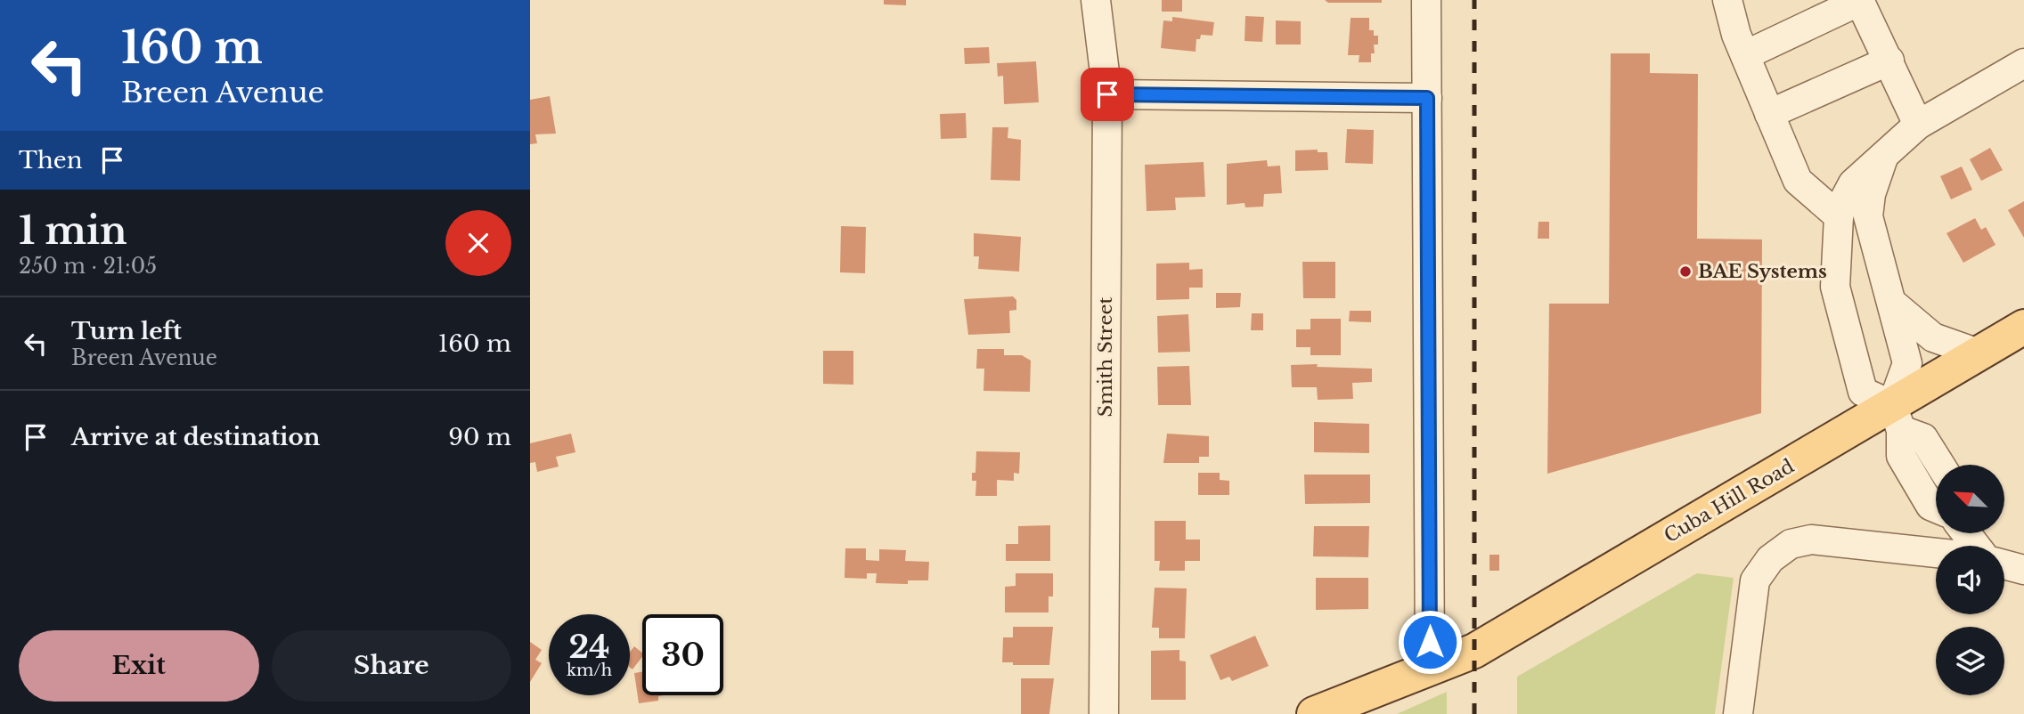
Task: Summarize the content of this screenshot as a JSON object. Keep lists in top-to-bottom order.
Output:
{
  "streets": {
    "main road": ["Cuba Hill Road"],
    "street": ["Smith Street"]
  },
  "places": ["BAE Systems"],
  "north": "top left",
  "page": {
    "turn": ["160 m", "Breen Avenue"],
    "then": "Then",
    "heading": ["1 min", "250 m · 21:05"],
    "list": [
      {
        "name": "Turn left",
        "note": "Breen Avenue",
        "value": "160 m"
      },
      {
        "name": "Arrive at destination",
        "value": "90 m"
      }
    ],
    "speed": "24 km/h",
    "limit": "30",
    "buttons": ["Exit", "Share"]
  }
}
